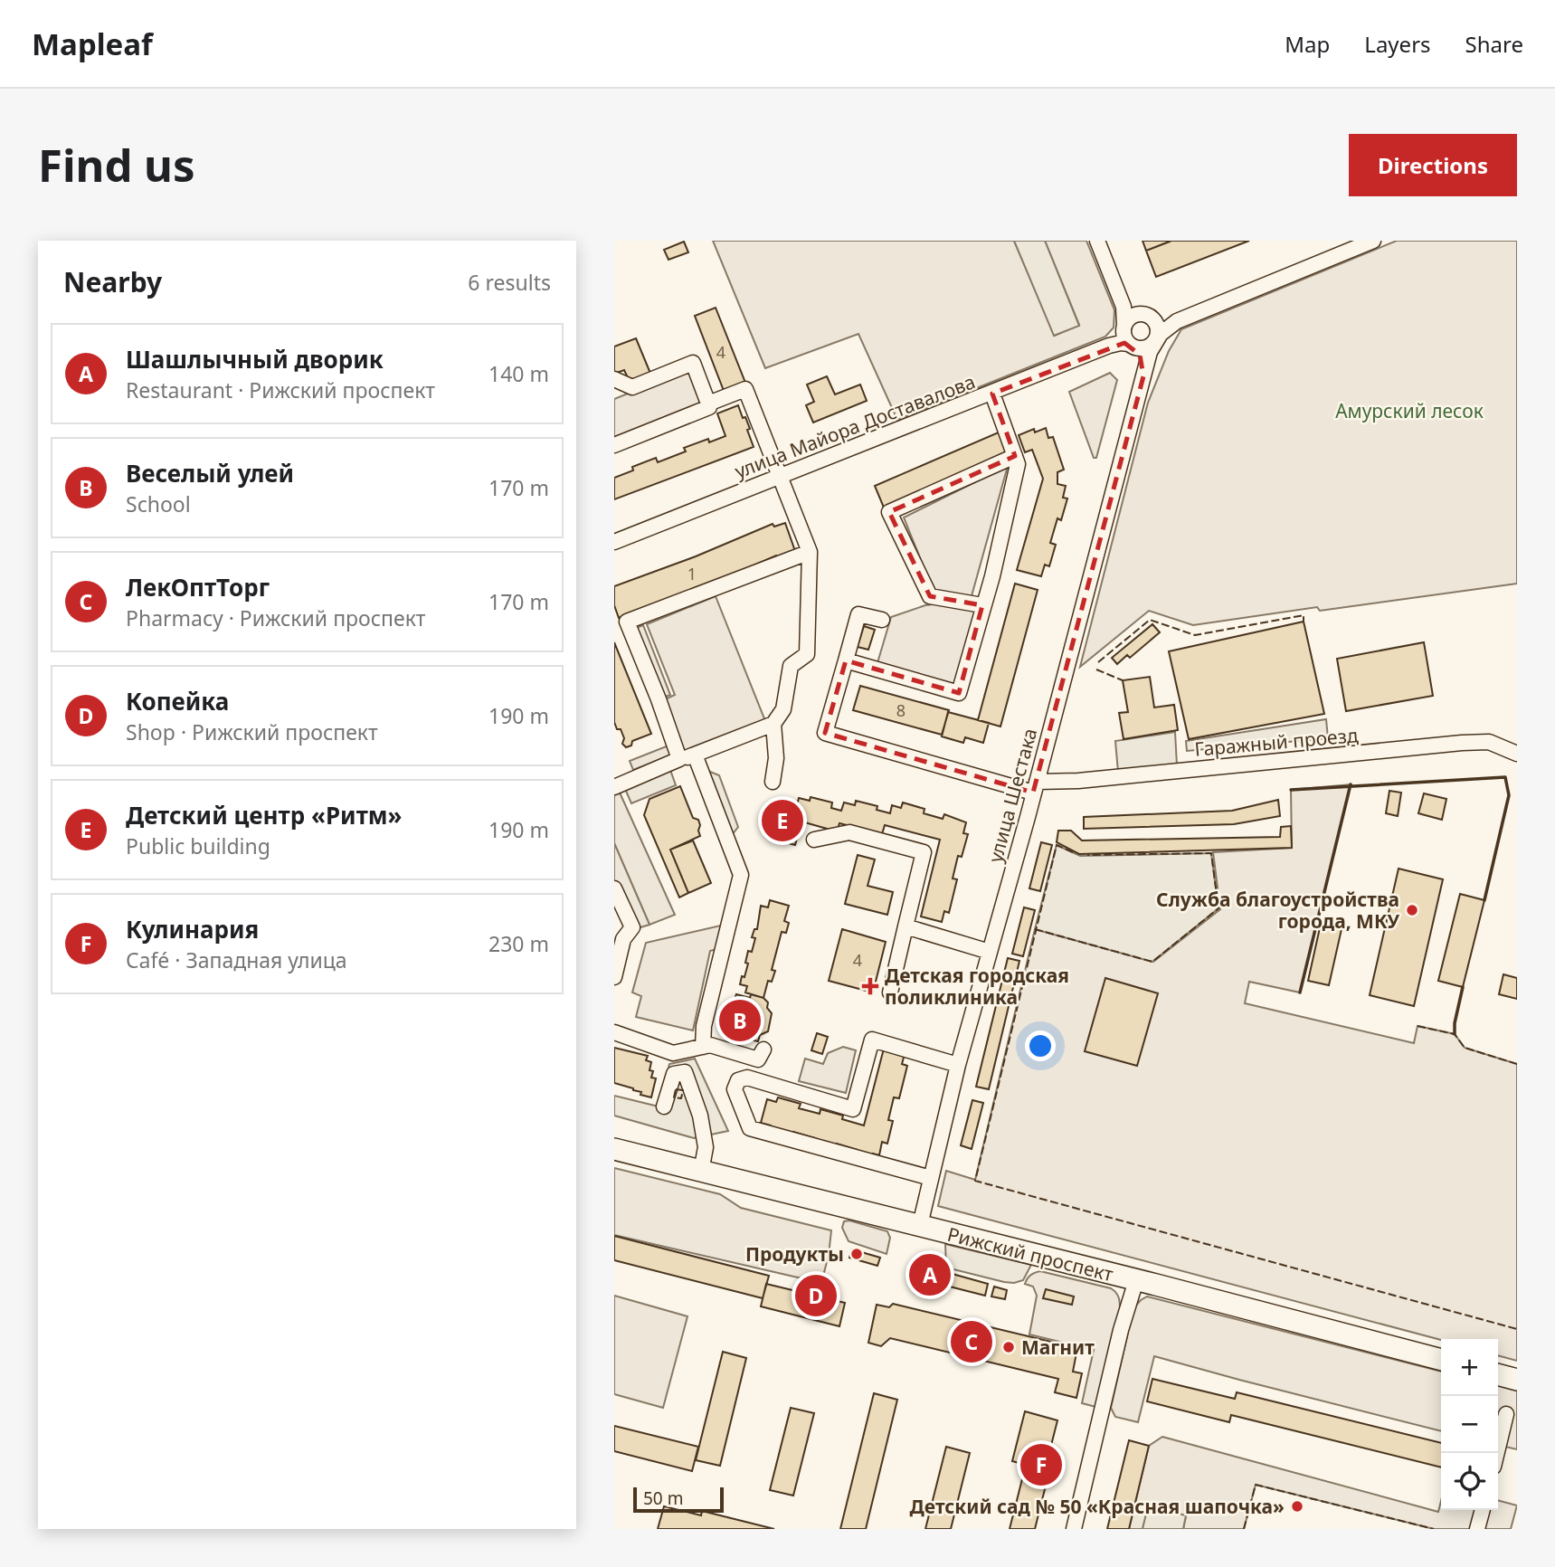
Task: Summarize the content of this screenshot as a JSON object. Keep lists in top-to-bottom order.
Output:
{
  "streets": {
    "highway": ["Рижский проспект"],
    "street": ["улица Майора Доставалова", "Гаражный проезд", "улица Шестака"]
  },
  "crossings": [
    ["улица Майора Доставалова", "улица Шестака"],
    ["Гаражный проезд", "улица Шестака"],
    ["улица Шестака", "Рижский проспект"]
  ],
  "parks": ["Амурский лесок"],
  "places": {
    "other": [
      "Служба благоустройства города, МКУ",
      "Продукты",
      "Магнит",
      "Детский сад № 50 «Красная шапочка»"
    ],
    "health": ["Детская городская поликлиника"]
  },
  "house_numbers": [
    "4",
    "1",
    "8",
    "4"
  ],
  "scale_bar": "50 m",
  "page": {
    "header": "Mapleaf",
    "nav": ["Map", "Layers", "Share"],
    "buttons": "Directions",
    "title": "Find us",
    "heading": ["Nearby", "6 results"],
    "list": [
      {
        "mark": "A",
        "name": "Шашлычный дворик",
        "note": "Restaurant · Рижский проспект",
        "value": "140 m"
      },
      {
        "mark": "B",
        "name": "Веселый улей",
        "note": "School",
        "value": "170 m"
      },
      {
        "mark": "C",
        "name": "ЛекОптТорг",
        "note": "Pharmacy · Рижский проспект",
        "value": "170 m"
      },
      {
        "mark": "D",
        "name": "Копейка",
        "note": "Shop · Рижский проспект",
        "value": "190 m"
      },
      {
        "mark": "E",
        "name": "Детский центр «Ритм»",
        "note": "Public building",
        "value": "190 m"
      },
      {
        "mark": "F",
        "name": "Кулинария",
        "note": "Café · Западная улица",
        "value": "230 m"
      }
    ],
    "pins": [
      "E",
      "B",
      "A",
      "D",
      "C",
      "F"
    ],
    "map_buttons": ["+", "−"],
    "scale": "50 m"
  }
}
